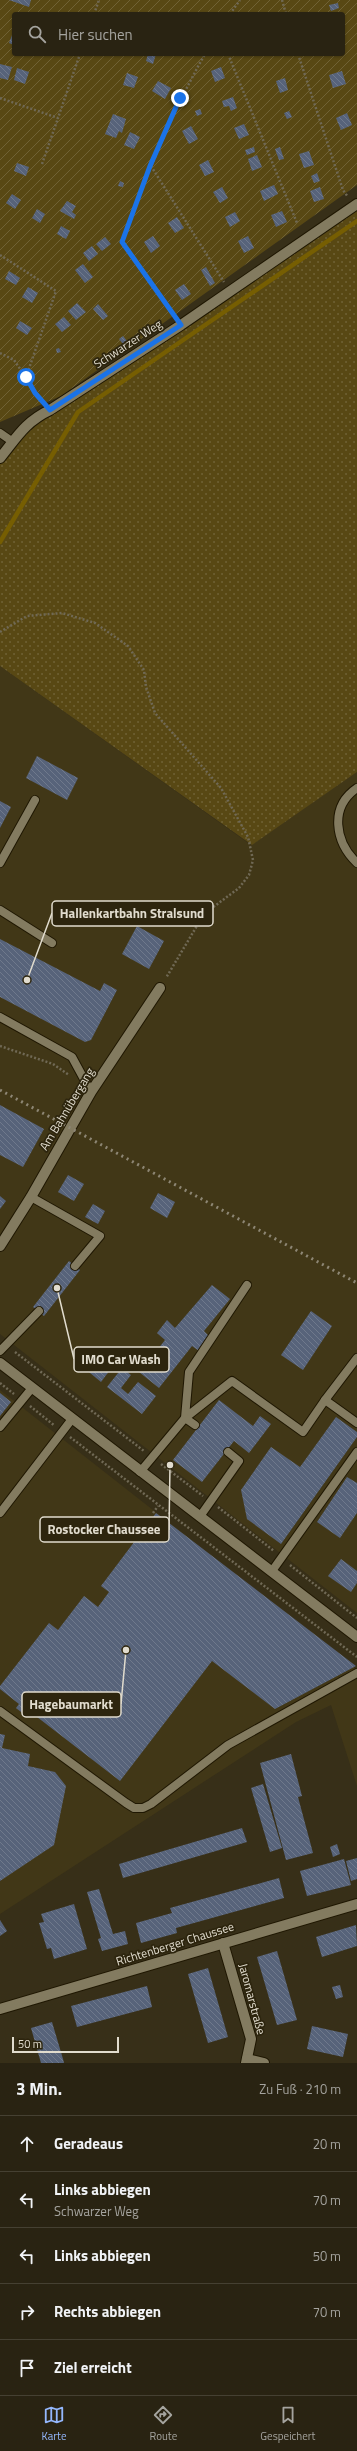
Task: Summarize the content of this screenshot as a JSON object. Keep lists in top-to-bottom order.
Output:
{
  "streets": {
    "street": [
      "Schwarzer Weg",
      "Am Bahnübergang",
      "Richtenberger Chaussee",
      "Jaromarstraße"
    ]
  },
  "crossings": [
    ["Richtenberger Chaussee", "Jaromarstraße"]
  ],
  "places": [
    "Hallenkartbahn Stralsund",
    "IMO Car Wash",
    "Rostocker Chaussee",
    "Hagebaumarkt"
  ],
  "scale_bar": "50 m",
  "page": {
    "search": "Hier suchen",
    "scale": "50 m",
    "heading": ["3 Min.", "Zu Fuß · 210 m"],
    "list": [
      ["Geradeaus", "20 m"],
      ["Links abbiegen", "Schwarzer Weg", "70 m"],
      ["Links abbiegen", "50 m"],
      ["Rechts abbiegen", "70 m"],
      "Ziel erreicht"
    ],
    "nav": ["Karte", "Route", "Gespeichert"]
  }
}
